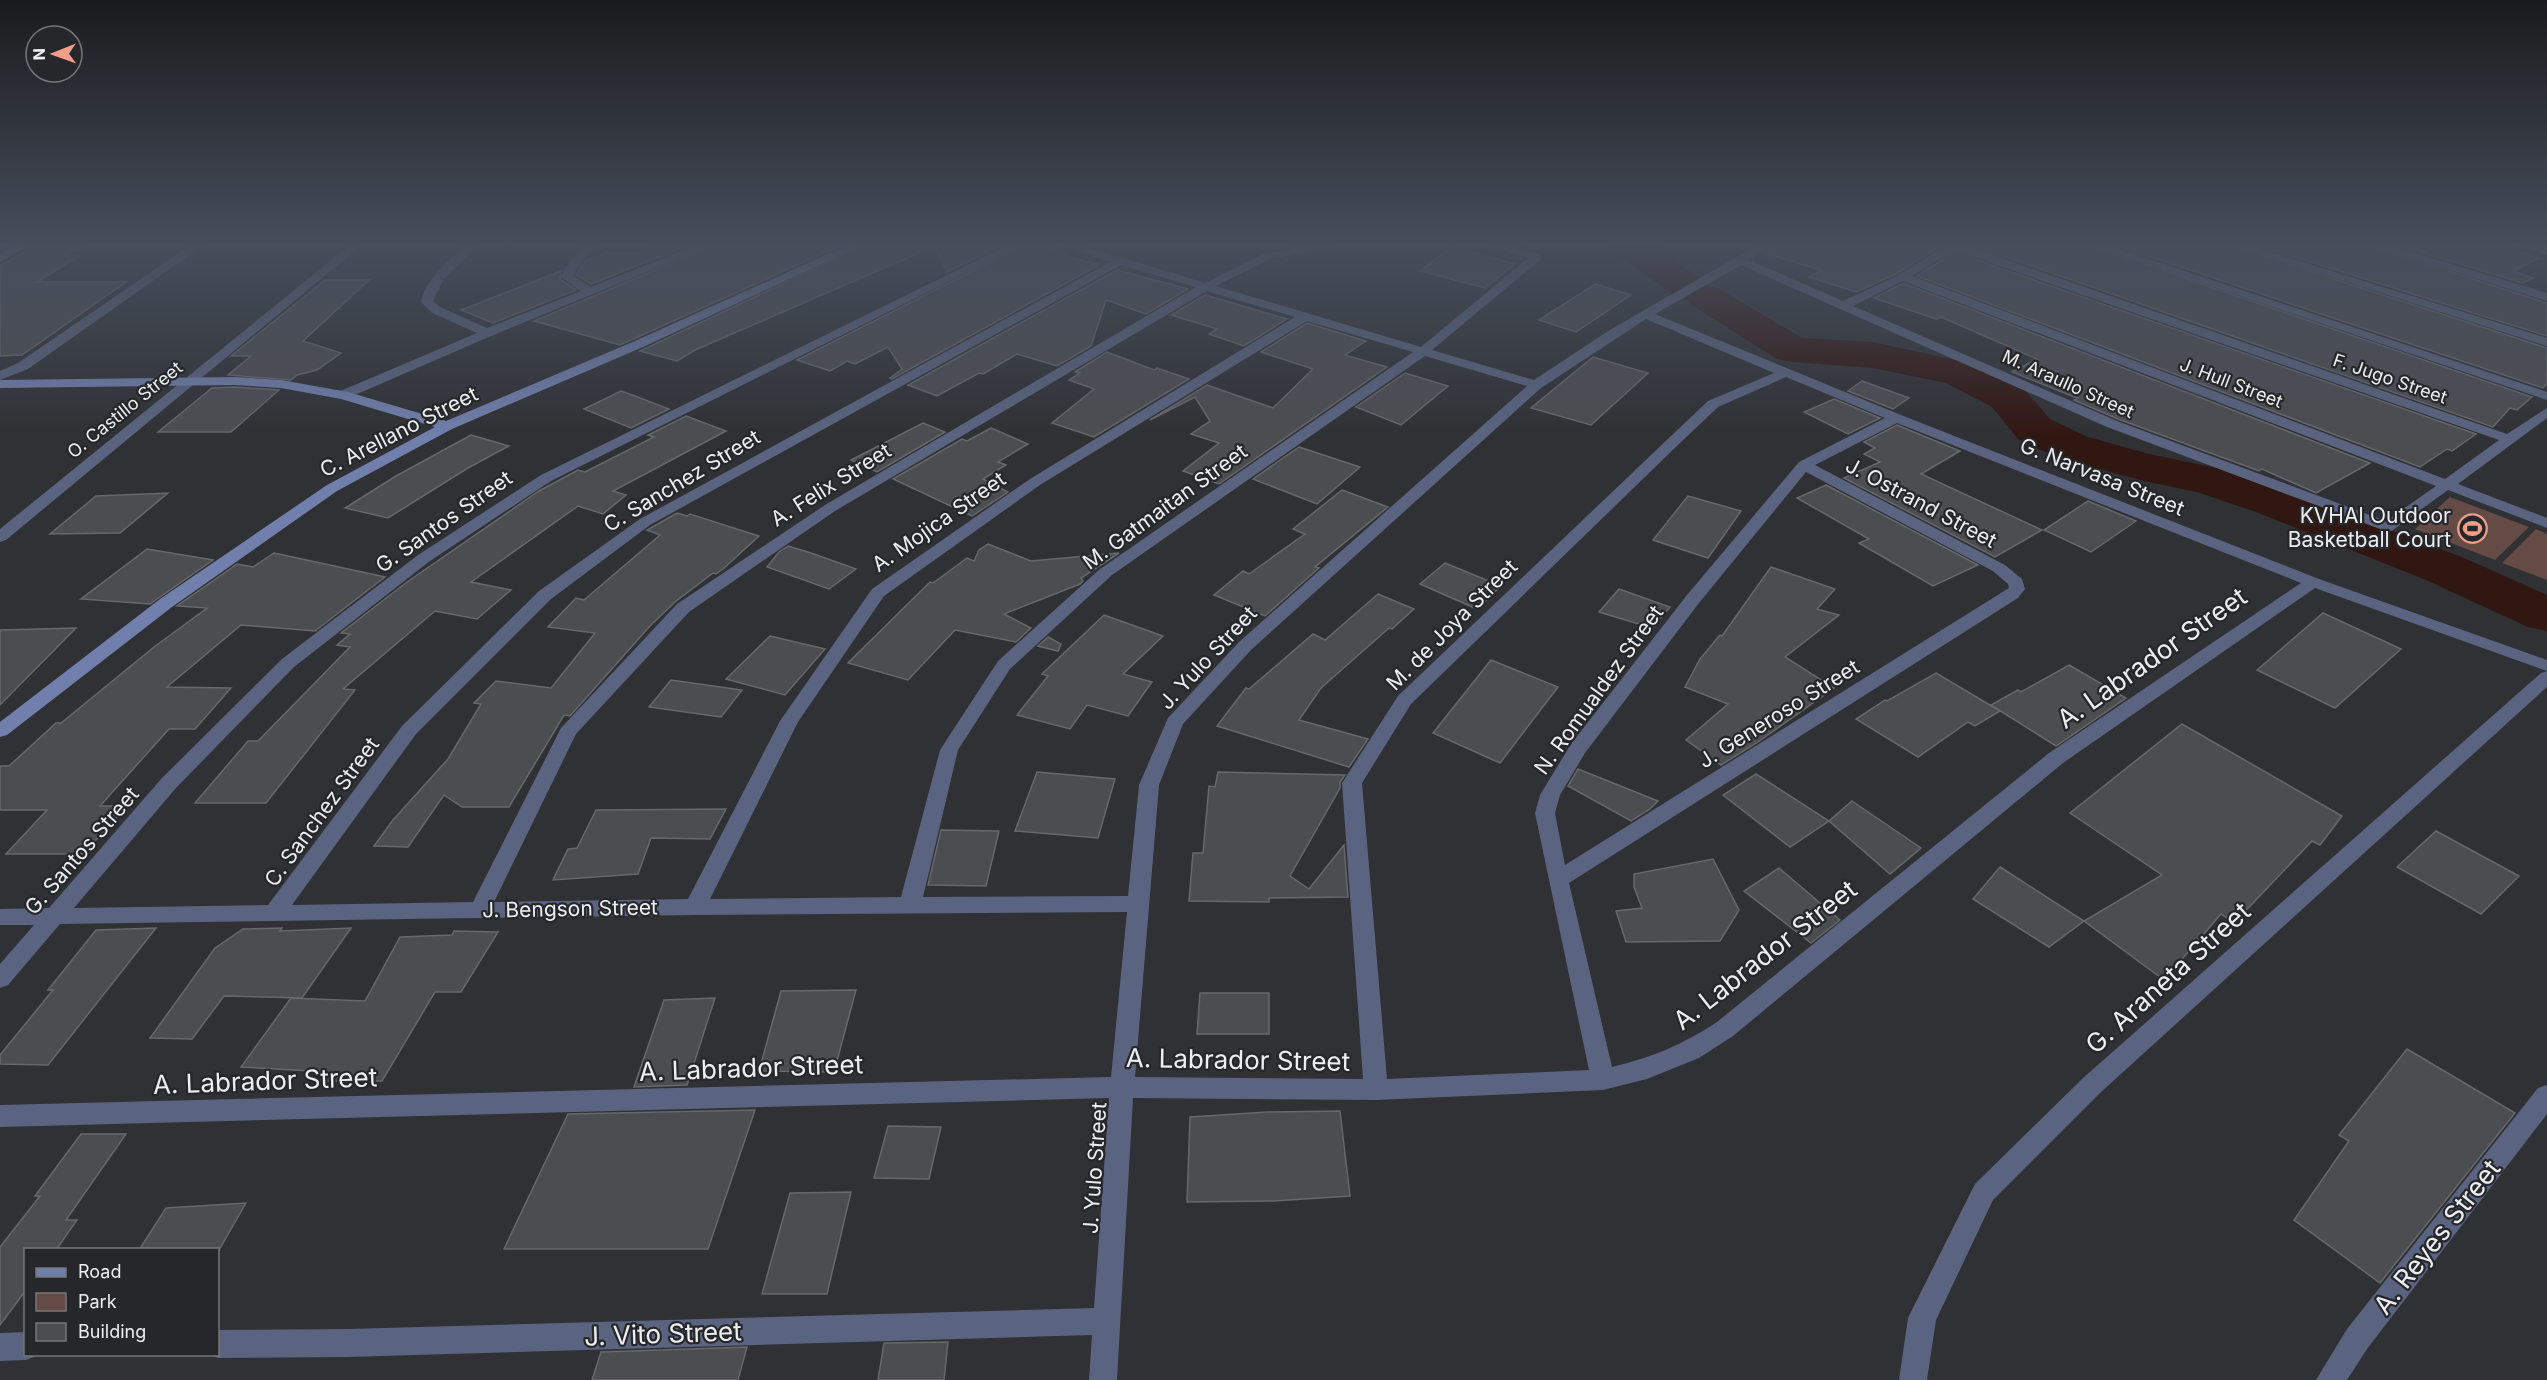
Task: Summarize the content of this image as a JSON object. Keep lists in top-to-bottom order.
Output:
{
  "streets": {
    "street": [
      "F. Jugo Street",
      "J. Hull Street",
      "M. Araullo Street",
      "O. Castillo Street",
      "C. Arellano Street",
      "G. Narvasa Street",
      "C. Sanchez Street",
      "A. Felix Street",
      "J. Ostrand Street",
      "M. Gatmaitan Street",
      "G. Santos Street",
      "A. Mojica Street",
      "M. de Joya Street",
      "J. Yulo Street",
      "A. Labrador Street",
      "N. Romualdez Street",
      "J. Generoso Street",
      "J. Bengson Street",
      "G. Araneta Street",
      "A. Reyes Street",
      "J. Vito Street"
    ]
  },
  "crossings": [
    ["J. Hull Street", "M. Araullo Street"],
    ["G. Narvasa Street", "M. de Joya Street"],
    ["G. Narvasa Street", "J. Yulo Street"],
    ["G. Narvasa Street", "A. Labrador Street"],
    ["G. Narvasa Street", "N. Romualdez Street"],
    ["C. Sanchez Street", "J. Bengson Street"],
    ["A. Felix Street", "J. Bengson Street"],
    ["J. Ostrand Street", "N. Romualdez Street"],
    ["J. Ostrand Street", "J. Generoso Street"],
    ["M. Gatmaitan Street", "J. Bengson Street"],
    ["G. Santos Street", "J. Bengson Street"],
    ["A. Mojica Street", "J. Bengson Street"],
    ["M. de Joya Street", "A. Labrador Street"],
    ["J. Yulo Street", "A. Labrador Street"],
    ["J. Yulo Street", "J. Bengson Street"],
    ["J. Yulo Street", "J. Vito Street"],
    ["A. Labrador Street", "N. Romualdez Street"],
    ["N. Romualdez Street", "J. Generoso Street"]
  ],
  "places": {
    "sports": ["KVHAI Outdoor Basketball Court"]
  },
  "legend": ["Road", "Park", "Building"],
  "north": "left"
}
